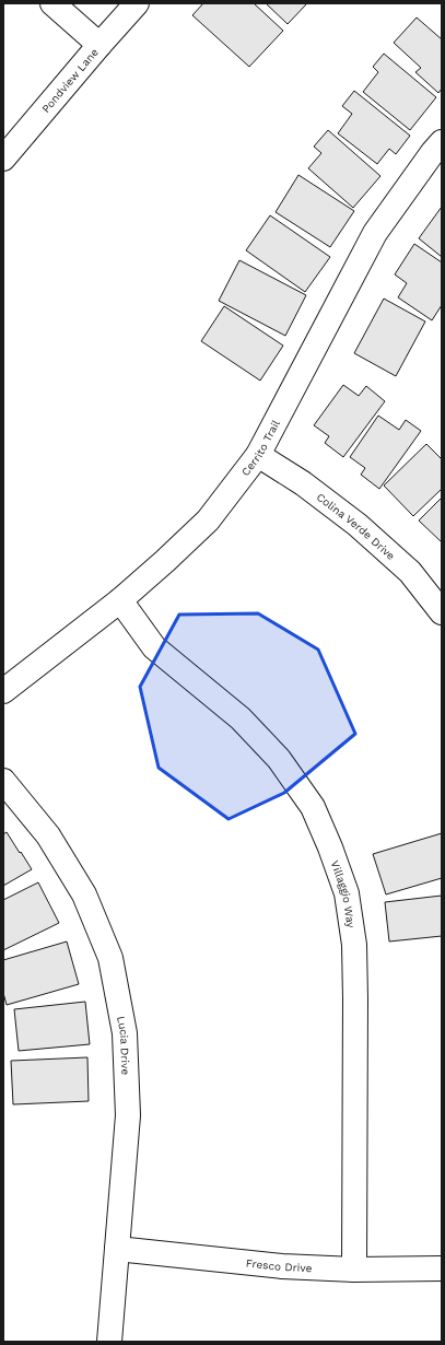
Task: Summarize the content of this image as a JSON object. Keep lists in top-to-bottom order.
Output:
{
  "streets": {
    "street": [
      "Pondview Lane",
      "Cerrito Trail",
      "Colina Verde Drive",
      "Villaggio Way",
      "Lucia Drive",
      "Fresco Drive"
    ]
  },
  "crossings": [
    ["Cerrito Trail", "Colina Verde Drive"],
    ["Cerrito Trail", "Villaggio Way"],
    ["Villaggio Way", "Fresco Drive"],
    ["Lucia Drive", "Fresco Drive"]
  ]
}
